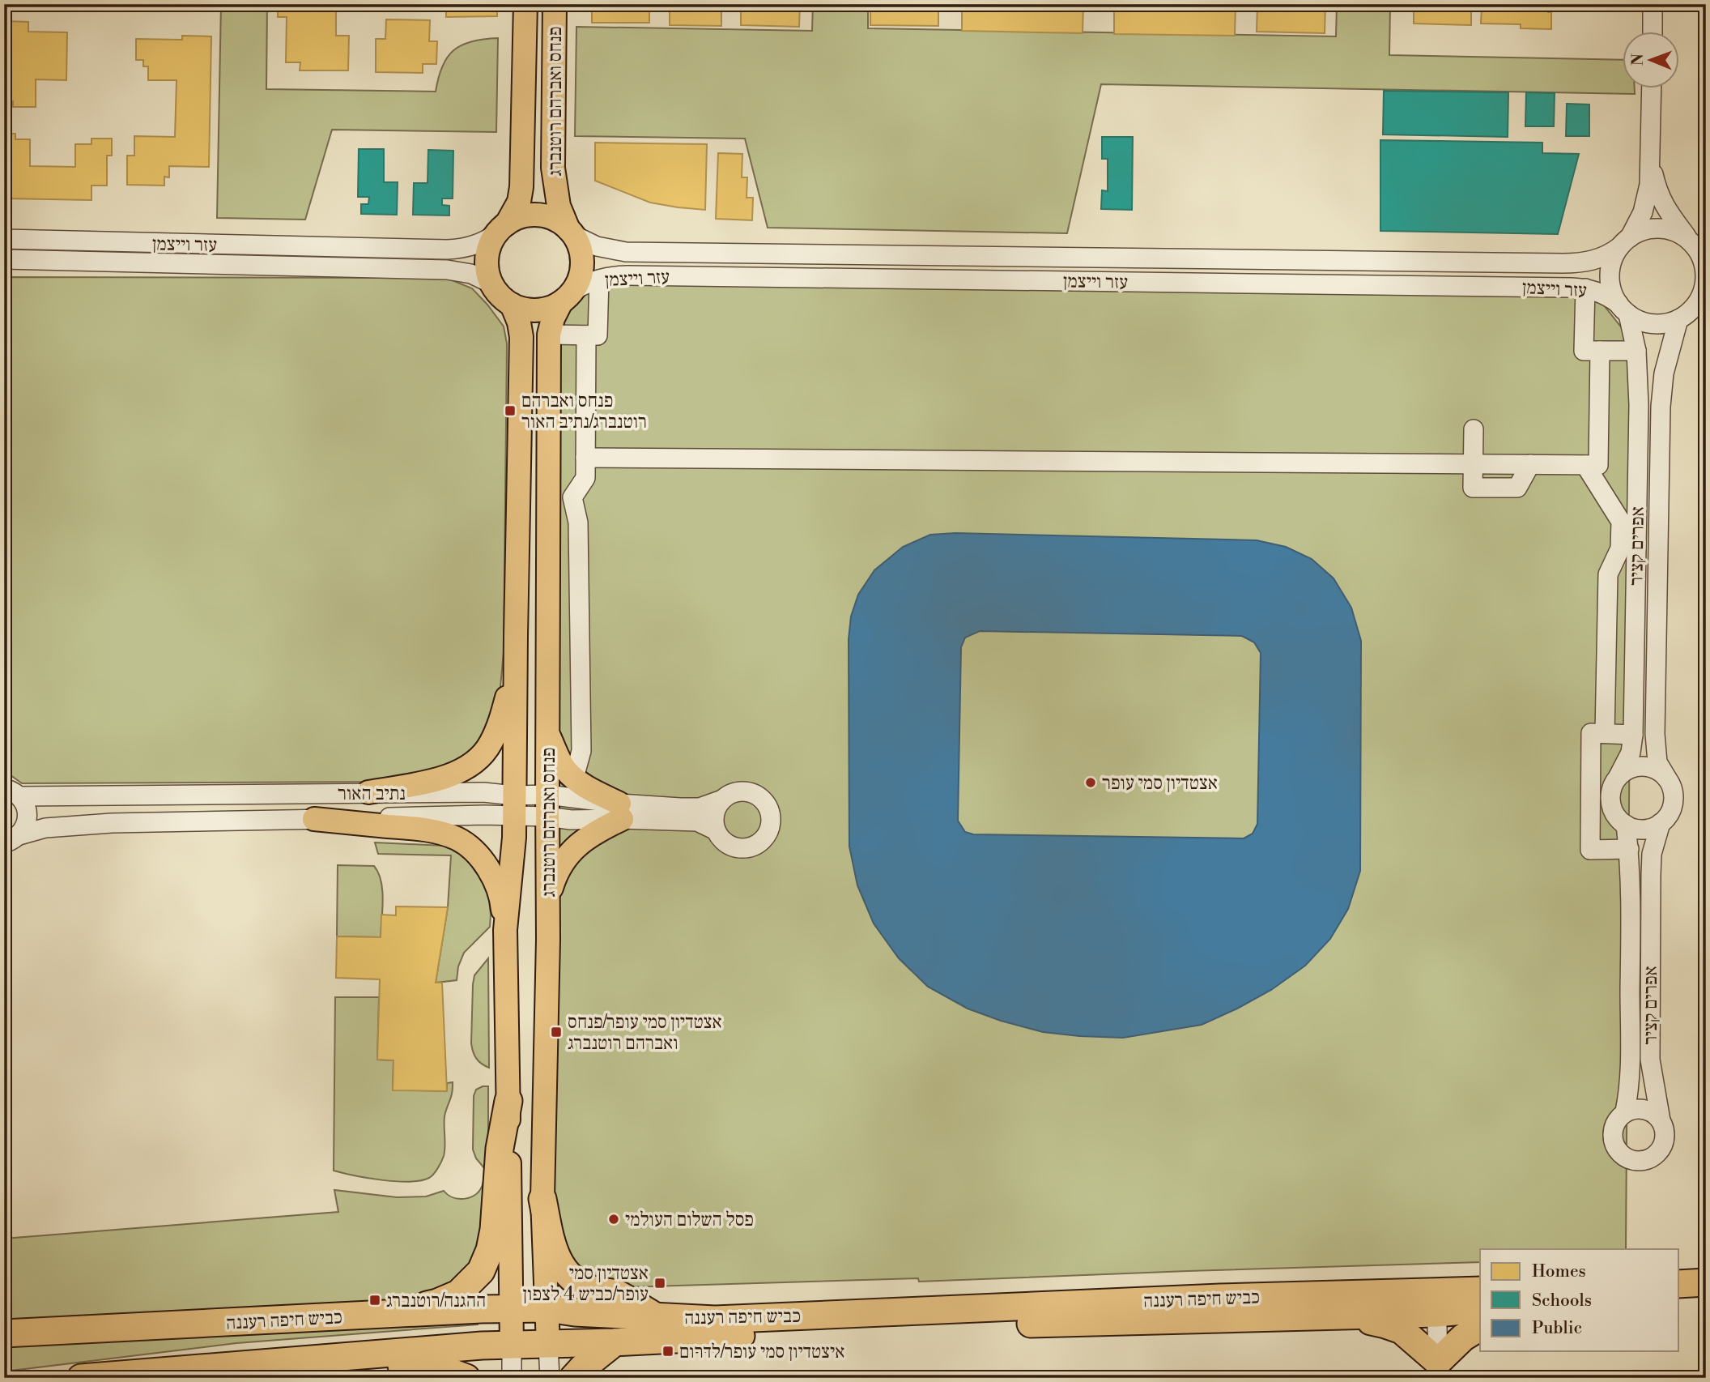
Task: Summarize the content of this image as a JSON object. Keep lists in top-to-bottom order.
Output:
{
  "streets": {
    "highway": ["כביש חיפה רעננה"],
    "main road": ["פנחס ואברהם רוטנברג"],
    "street": ["עזר וייצמן", "אפרים קציר", "נתיב האור"]
  },
  "crossings": [
    ["פנחס ואברהם רוטנברג", "עזר וייצמן"],
    ["פנחס ואברהם רוטנברג", "נתיב האור"],
    ["פנחס ואברהם רוטנברג", "כביש חיפה רעננה"],
    ["עזר וייצמן", "אפרים קציר"]
  ],
  "places": {
    "transit": [
      "פנחס ואברהם רוטנברג/נתיב האור",
      "אצטדיון סמי עופר/פנחס ואברהם רוטנברג",
      "אצטדיון סמי עופר/כביש 4 לצפון",
      "ההגנה/רוטנברג",
      "איצטדיון סמי עופר/לדרום"
    ],
    "other": ["אצטדיון סמי עופר", "פסל השלום העולמי"]
  },
  "legend": ["Homes", "Schools", "Public"],
  "north": "left"
}
